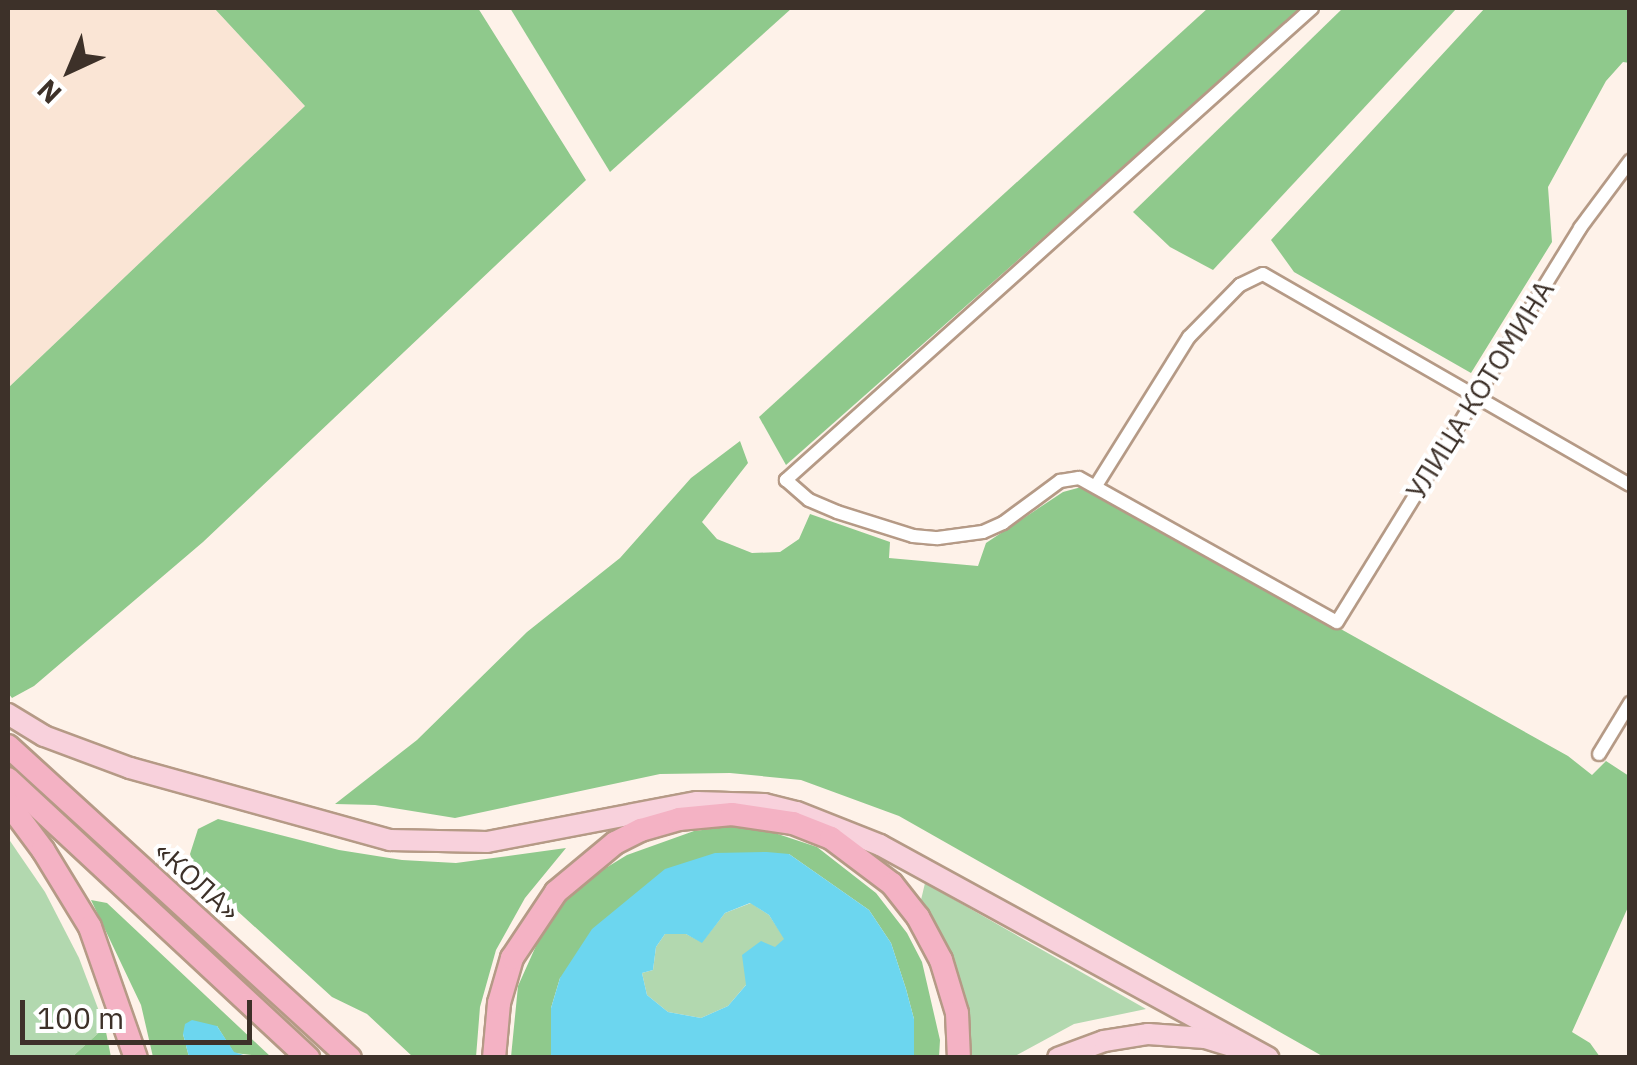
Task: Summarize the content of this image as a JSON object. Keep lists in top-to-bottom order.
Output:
{
  "streets": {
    "highway": ["«КОЛА»"],
    "street": ["УЛИЦА КОТОМИНА"]
  },
  "scale_bar": "100 m",
  "north": "bottom left"
}
